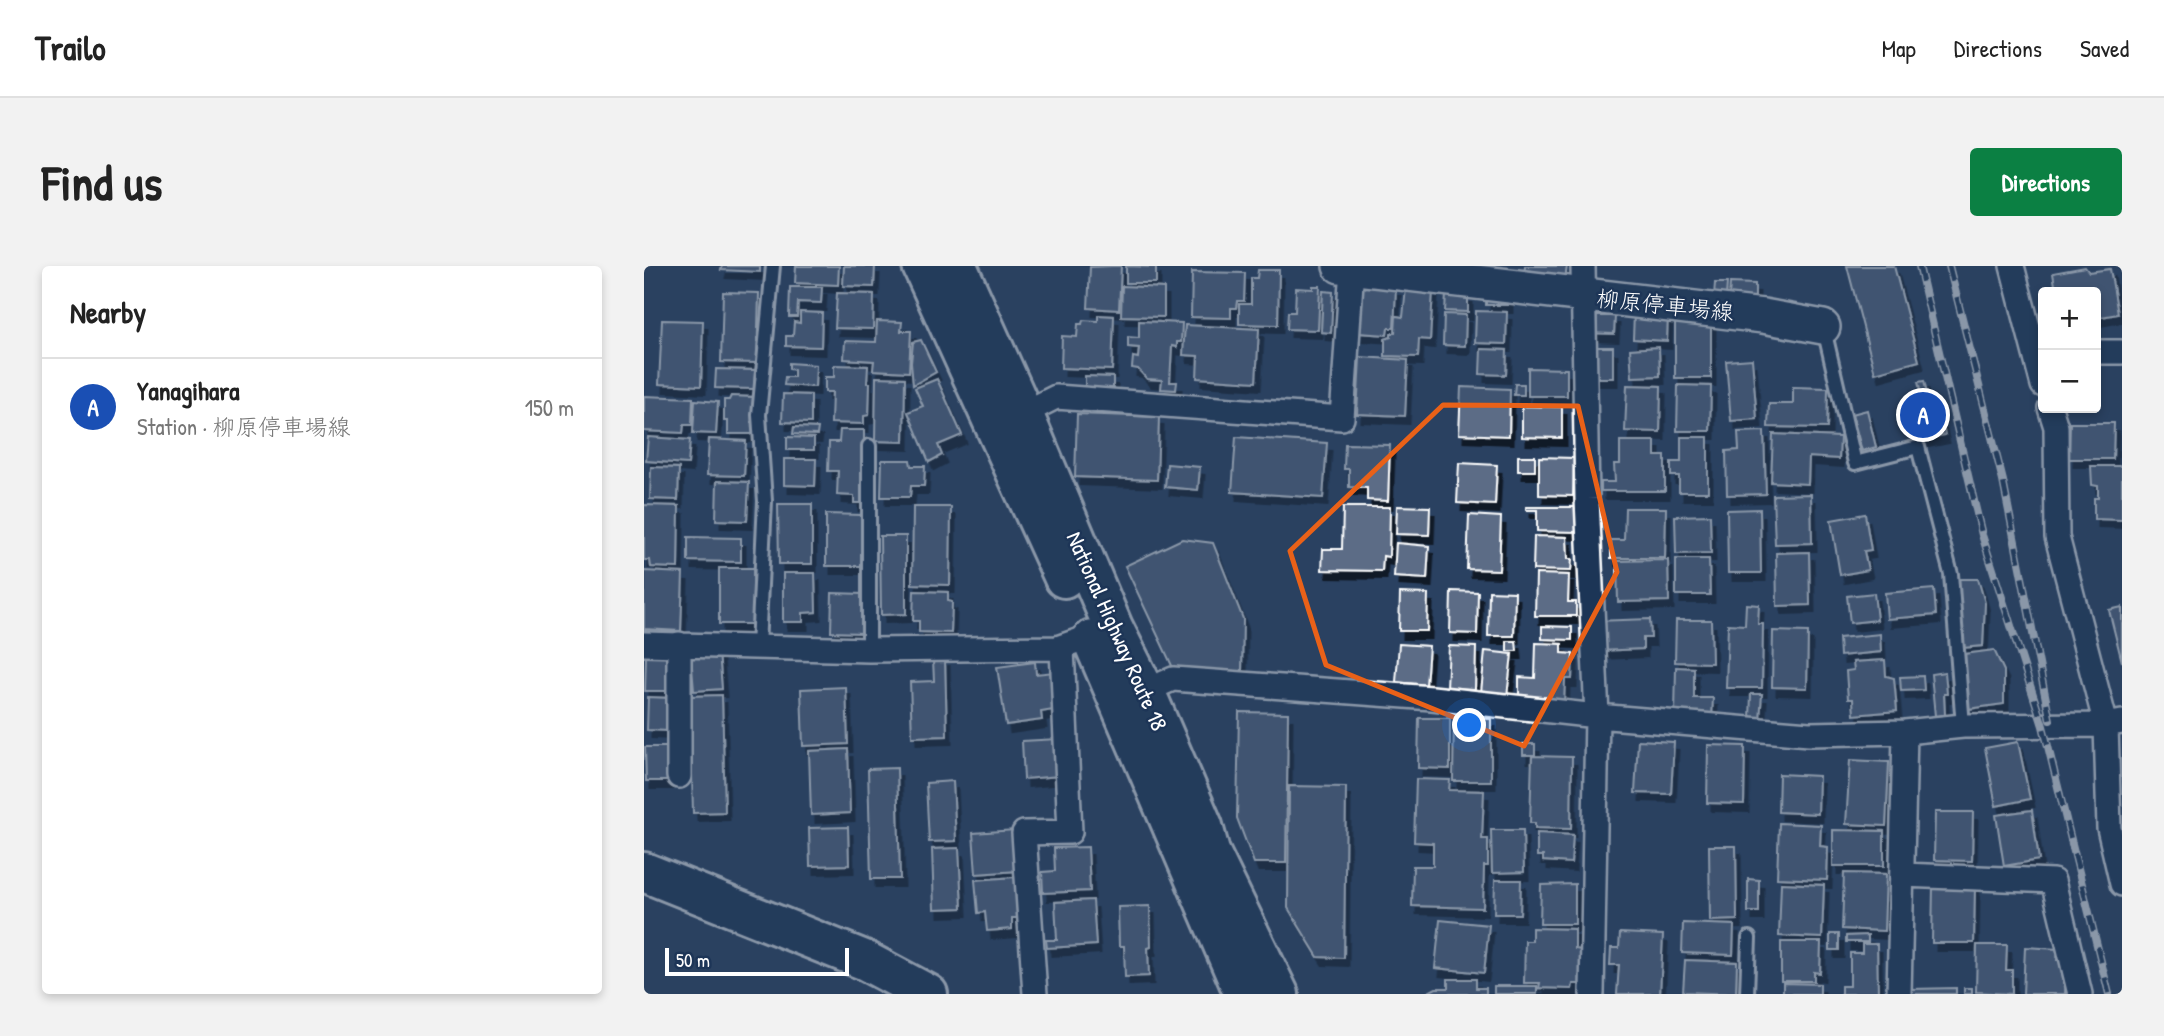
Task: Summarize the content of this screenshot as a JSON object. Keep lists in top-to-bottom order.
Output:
{
  "streets": {
    "highway": ["National Highway Route 18"],
    "main road": ["柳原停車場線"]
  },
  "scale_bar": "50 m",
  "page": {
    "header": "Trailo",
    "nav": ["Map", "Directions", "Saved"],
    "buttons": "Directions",
    "title": "Find us",
    "heading": "Nearby",
    "map_buttons": ["+", "−"],
    "list": [
      {
        "mark": "A",
        "name": "Yanagihara",
        "note": "Station · 柳原停車場線",
        "value": "150 m"
      }
    ],
    "pins": "A",
    "scale": "50 m"
  }
}
